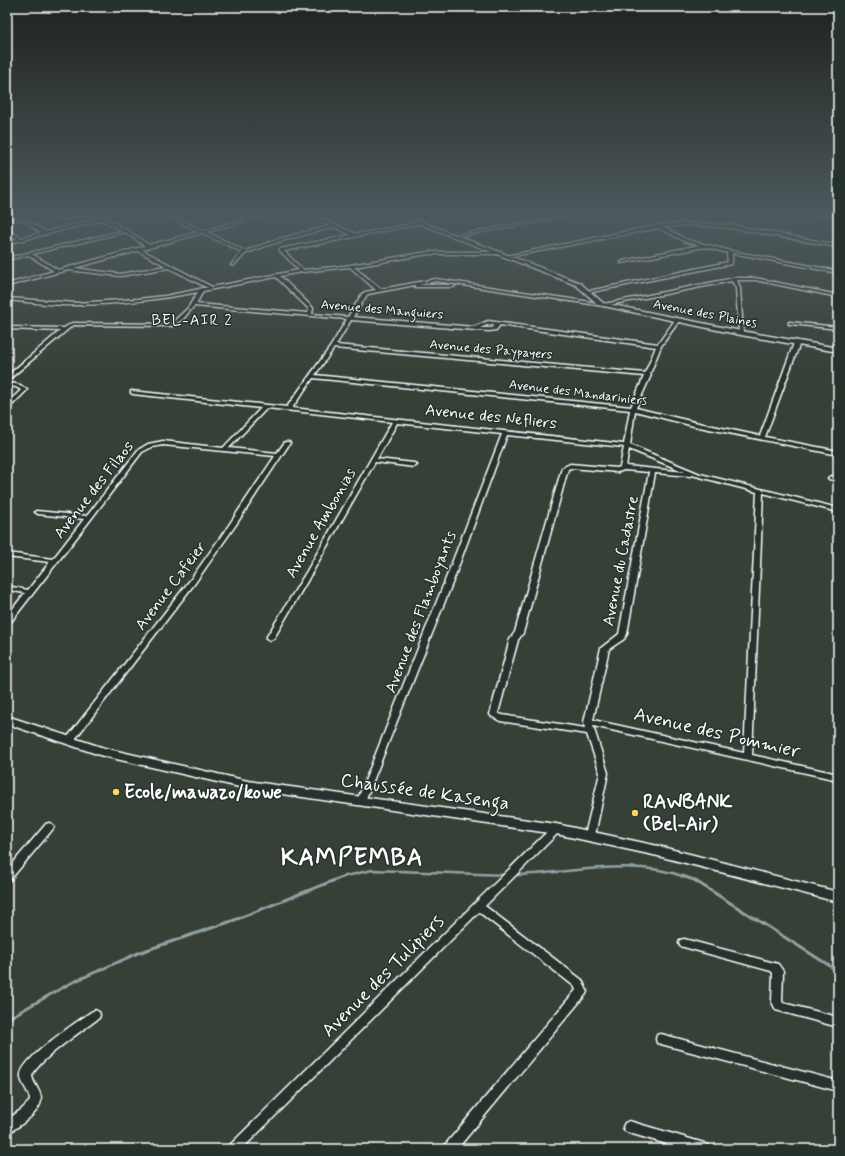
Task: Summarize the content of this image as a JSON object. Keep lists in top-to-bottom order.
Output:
{
  "streets": {
    "main road": ["Chaussée de Kasenga"],
    "street": [
      "Avenue des Manguiers",
      "Avenue des Plaines",
      "Avenue des Paypayers",
      "Avenue des Mandariniers",
      "Avenue des Nefliers",
      "Avenue des Filaos",
      "Avenue Ambonias",
      "Avenue du Cadastre",
      "Avenue Cafeier",
      "Avenue des Flamboyants",
      "Avenue des Pommier",
      "Avenue des Tulipiers"
    ]
  },
  "crossings": [
    ["Avenue des Nefliers", "Avenue Ambonias"],
    ["Avenue des Nefliers", "Avenue des Flamboyants"],
    ["Avenue des Filaos", "Avenue Cafeier"],
    ["Avenue du Cadastre", "Avenue des Pommier"],
    ["Avenue du Cadastre", "Chaussée de Kasenga"],
    ["Avenue Cafeier", "Chaussée de Kasenga"],
    ["Avenue des Flamboyants", "Chaussée de Kasenga"],
    ["Chaussée de Kasenga", "Avenue des Tulipiers"]
  ],
  "districts": ["BEL-AIR 2", "KAMPEMBA"],
  "places": ["Ecole/mawazo/kowe", "RAWBANK (Bel-Air)"]
}
